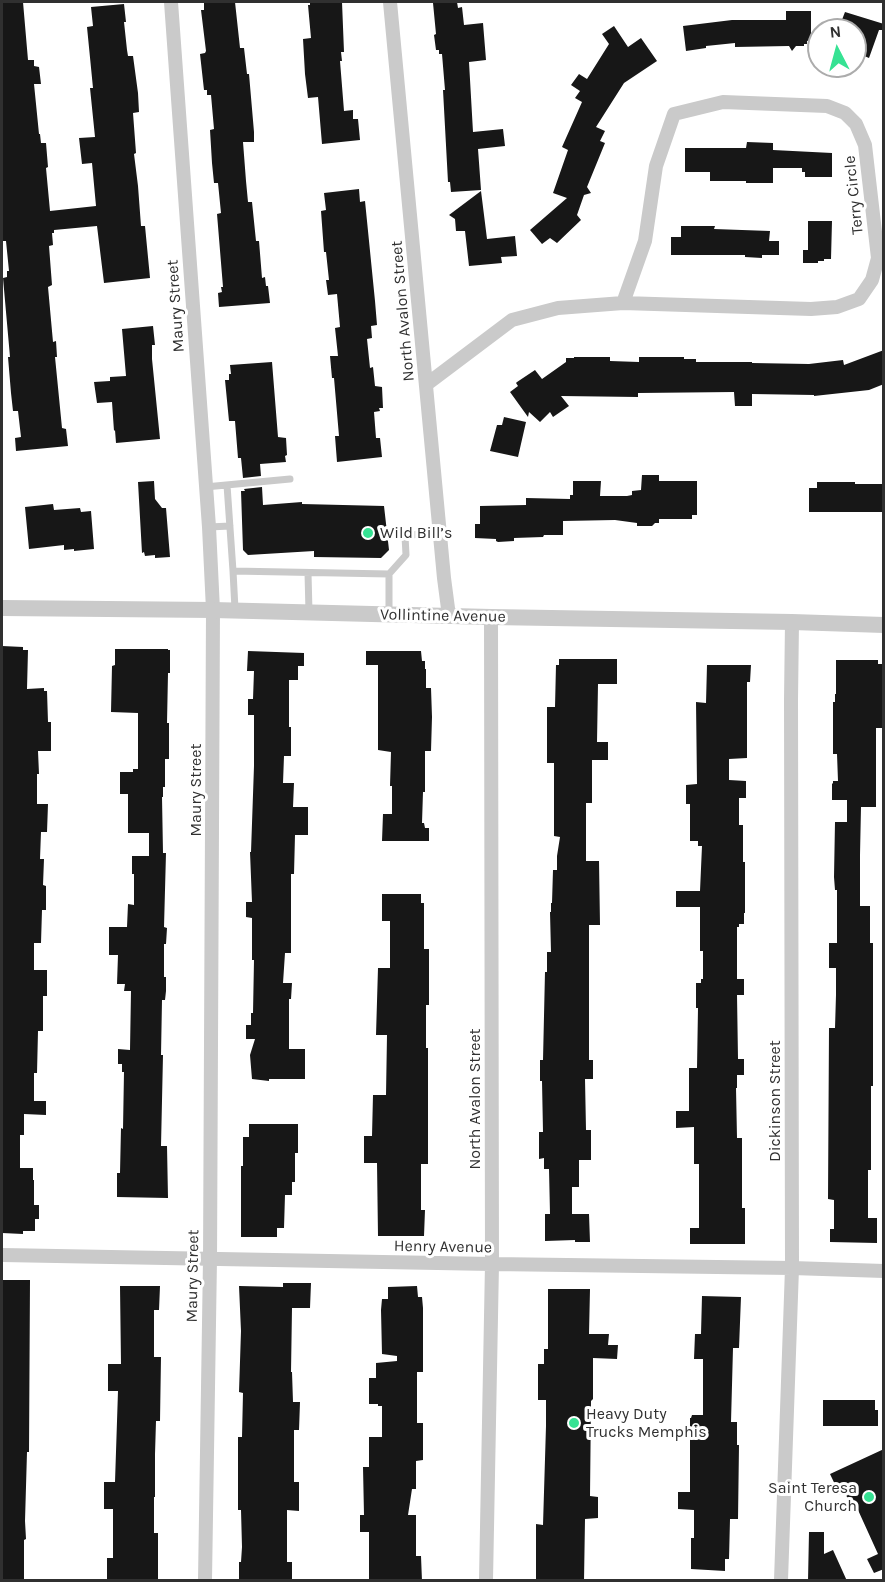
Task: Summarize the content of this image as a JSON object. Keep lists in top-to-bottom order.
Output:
{
  "streets": {
    "street": [
      "Terry Circle",
      "Maury Street",
      "North Avalon Street",
      "Vollintine Avenue",
      "Dickinson Street",
      "Henry Avenue"
    ]
  },
  "crossings": [
    ["Terry Circle", "North Avalon Street"],
    ["Maury Street", "Vollintine Avenue"],
    ["Maury Street", "Henry Avenue"],
    ["North Avalon Street", "Vollintine Avenue"],
    ["North Avalon Street", "Henry Avenue"],
    ["Vollintine Avenue", "Dickinson Street"],
    ["Dickinson Street", "Henry Avenue"]
  ],
  "places": ["Wild Bill’s", "Heavy Duty Trucks Memphis", "Saint Teresa Church"],
  "north": "top"
}
